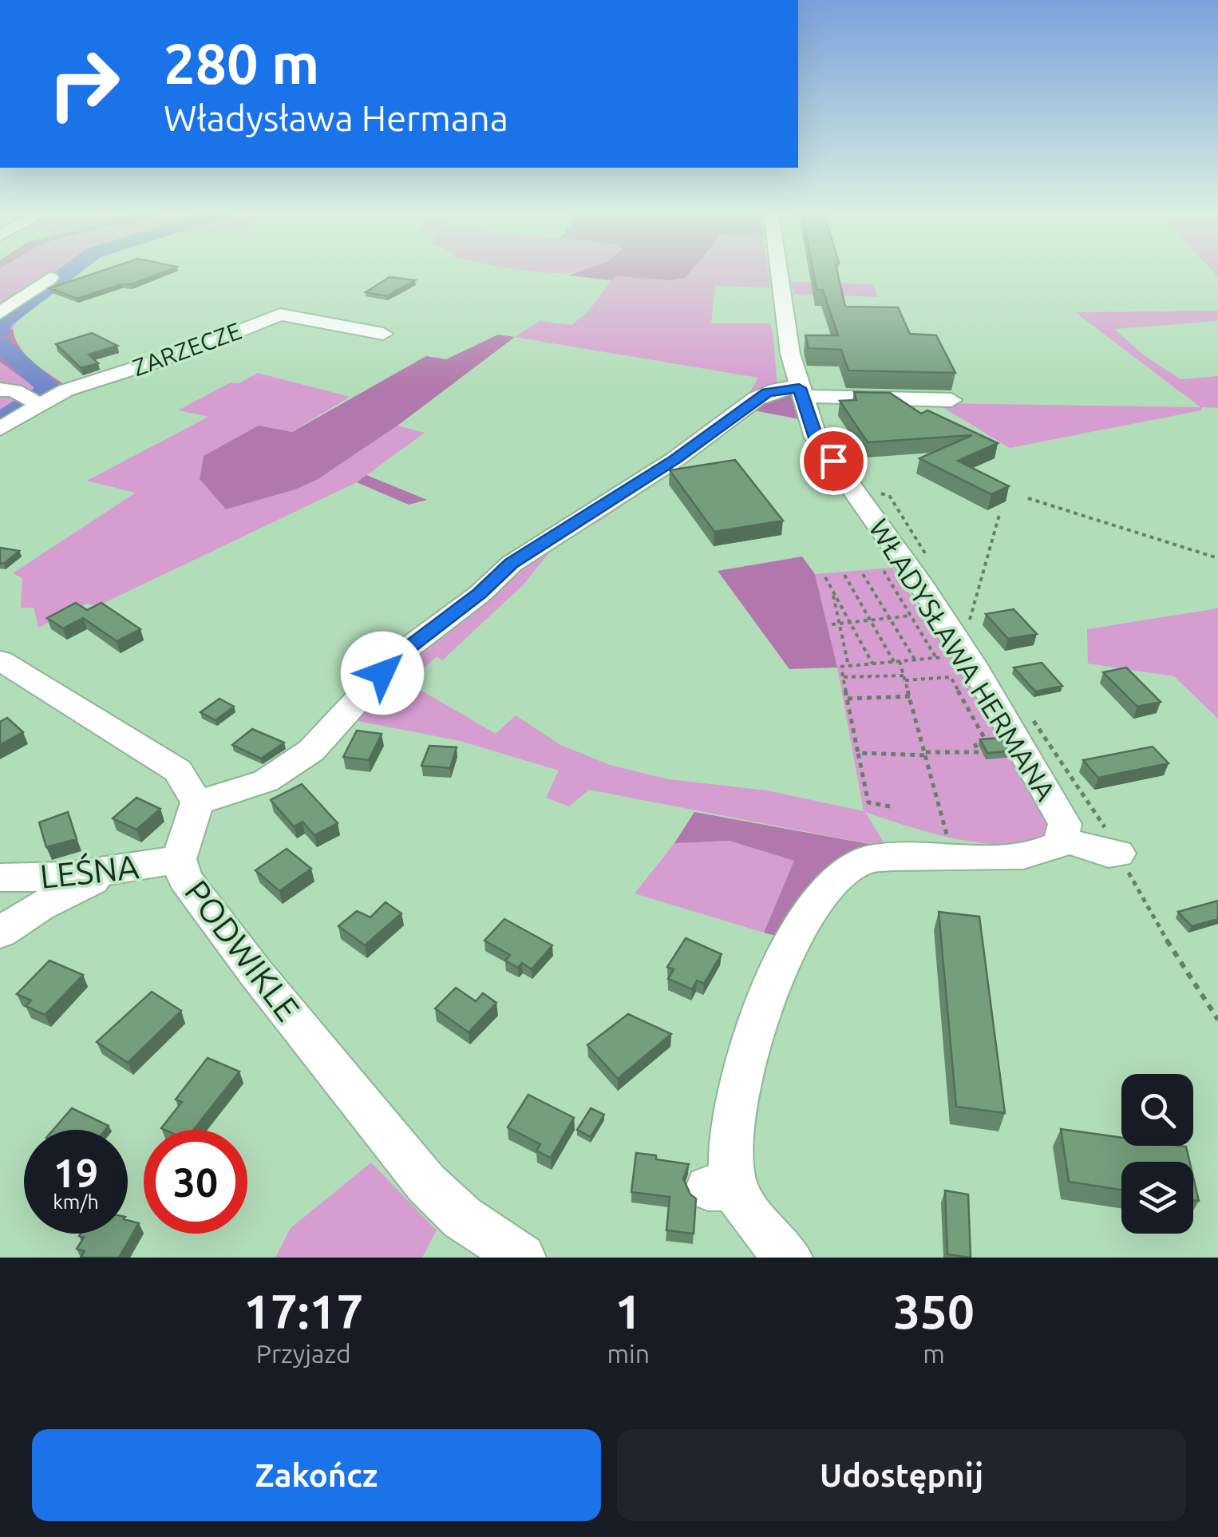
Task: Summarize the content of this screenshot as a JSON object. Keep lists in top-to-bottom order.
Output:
{
  "streets": {
    "street": [
      "ZARZECZE",
      "WŁADYSŁAWA HERMANA",
      "LEŚNA",
      "PODWIKLE"
    ]
  },
  "crossings": [
    ["LEŚNA", "PODWIKLE"]
  ],
  "page": {
    "turn": ["280 m", "Władysława Hermana"],
    "speed": "19 km/h",
    "limit": "30",
    "eta": [
      "17:17",
      "Przyjazd",
      "1",
      "min",
      "350",
      "m"
    ],
    "buttons": ["Zakończ", "Udostępnij"]
  }
}
